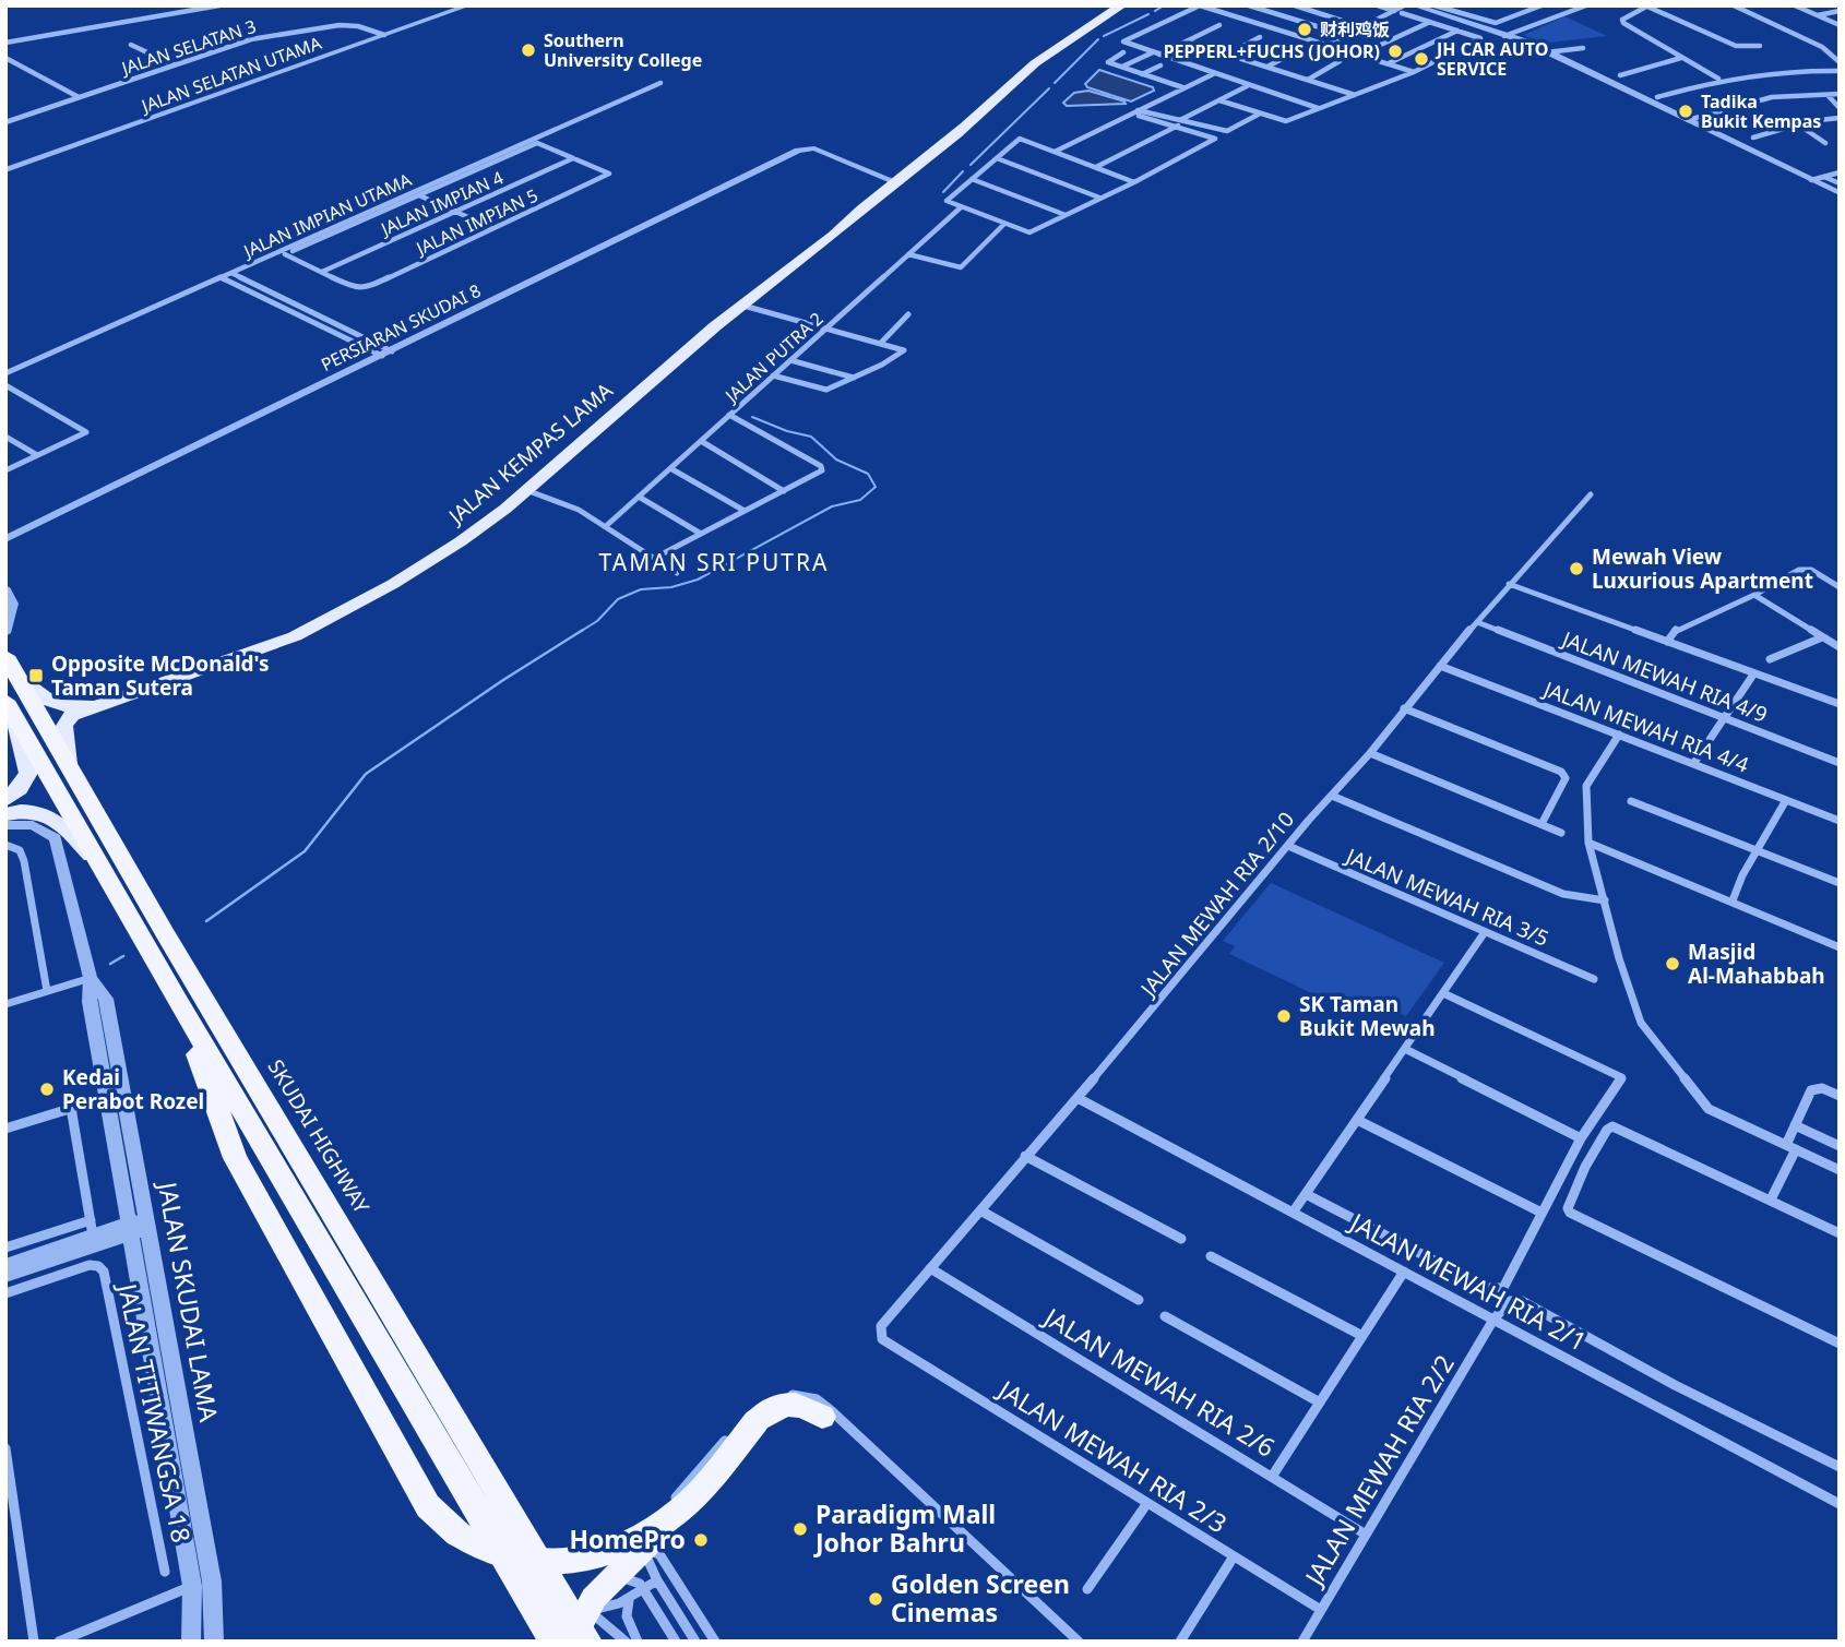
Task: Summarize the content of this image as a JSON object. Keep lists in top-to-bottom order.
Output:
{
  "streets": {
    "highway": ["SKUDAI HIGHWAY"],
    "main road": ["JALAN KEMPAS LAMA"],
    "street": [
      "JALAN SELATAN 3",
      "JALAN SELATAN UTAMA",
      "JALAN IMPIAN 4",
      "JALAN IMPIAN UTAMA",
      "JALAN IMPIAN 5",
      "PERSIARAN SKUDAI 8",
      "JALAN PUTRA 2",
      "JALAN MEWAH RIA 4/9",
      "JALAN MEWAH RIA 4/4",
      "JALAN MEWAH RIA 3/5",
      "JALAN MEWAH RIA 2/10",
      "JALAN MEWAH RIA 2/1",
      "JALAN SKUDAI LAMA",
      "JALAN MEWAH RIA 2/6",
      "JALAN TITIWANGSA 18",
      "JALAN MEWAH RIA 2/3",
      "JALAN MEWAH RIA 2/2"
    ]
  },
  "crossings": [
    ["JALAN SELATAN 3", "JALAN SELATAN UTAMA"],
    ["JALAN IMPIAN 4", "JALAN IMPIAN 5"],
    ["JALAN KEMPAS LAMA", "SKUDAI HIGHWAY"],
    ["JALAN MEWAH RIA 4/9", "JALAN MEWAH RIA 2/10"],
    ["JALAN MEWAH RIA 4/4", "JALAN MEWAH RIA 2/10"],
    ["JALAN MEWAH RIA 3/5", "JALAN MEWAH RIA 2/10"],
    ["JALAN MEWAH RIA 2/10", "JALAN MEWAH RIA 2/1"],
    ["JALAN MEWAH RIA 2/10", "JALAN MEWAH RIA 2/6"],
    ["JALAN MEWAH RIA 2/10", "JALAN MEWAH RIA 2/3"],
    ["JALAN MEWAH RIA 2/1", "JALAN MEWAH RIA 2/2"],
    ["JALAN MEWAH RIA 2/6", "JALAN MEWAH RIA 2/2"],
    ["JALAN MEWAH RIA 2/3", "JALAN MEWAH RIA 2/2"]
  ],
  "districts": ["TAMAN SRI PUTRA"],
  "places": {
    "other": [
      "财利鸡饭",
      "Southern University College",
      "PEPPERL+FUCHS (JOHOR)",
      "JH CAR AUTO SERVICE",
      "Tadika Bukit Kempas",
      "Mewah View Luxurious Apartment",
      "Masjid Al-Mahabbah",
      "SK Taman Bukit Mewah",
      "Kedai Perabot Rozel",
      "Paradigm Mall Johor Bahru",
      "HomePro",
      "Golden Screen Cinemas"
    ],
    "transit": ["Opposite McDonald's Taman Sutera"]
  }
}
